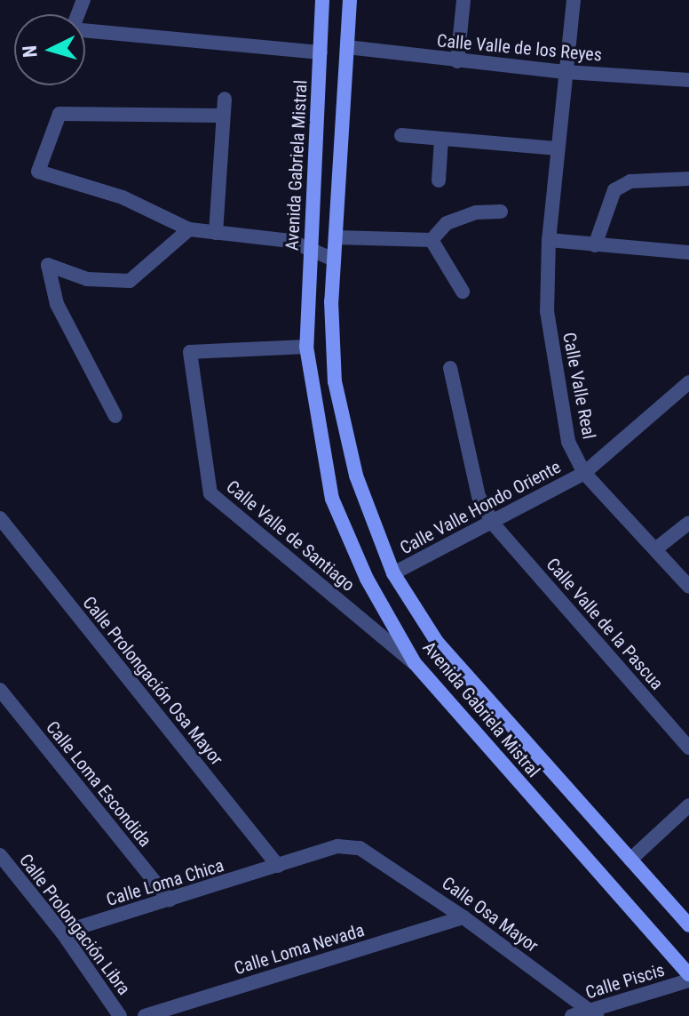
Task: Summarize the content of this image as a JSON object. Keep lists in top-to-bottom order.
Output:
{
  "streets": {
    "main road": ["Avenida Gabriela Mistral"],
    "street": [
      "Calle Valle de los Reyes",
      "Calle Valle Real",
      "Calle Valle Hondo Oriente",
      "Calle Valle de Santiago",
      "Calle Valle de la Pascua",
      "Calle Prolongación Osa Mayor",
      "Calle Loma Escondida",
      "Calle Loma Chica",
      "Calle Osa Mayor",
      "Calle Prolongación Libra",
      "Calle Loma Nevada",
      "Calle Piscis"
    ]
  },
  "crossings": [
    ["Calle Valle de los Reyes", "Avenida Gabriela Mistral"],
    ["Calle Valle de los Reyes", "Calle Valle Real"],
    ["Avenida Gabriela Mistral", "Calle Valle Hondo Oriente"],
    ["Avenida Gabriela Mistral", "Calle Valle de Santiago"],
    ["Calle Valle Real", "Calle Valle Hondo Oriente"],
    ["Calle Valle Hondo Oriente", "Calle Valle de la Pascua"],
    ["Calle Prolongación Osa Mayor", "Calle Loma Chica"],
    ["Calle Loma Escondida", "Calle Loma Chica"],
    ["Calle Loma Chica", "Calle Osa Mayor"],
    ["Calle Loma Chica", "Calle Prolongación Libra"],
    ["Calle Osa Mayor", "Calle Loma Nevada"],
    ["Calle Osa Mayor", "Calle Piscis"]
  ],
  "north": "left"
}
